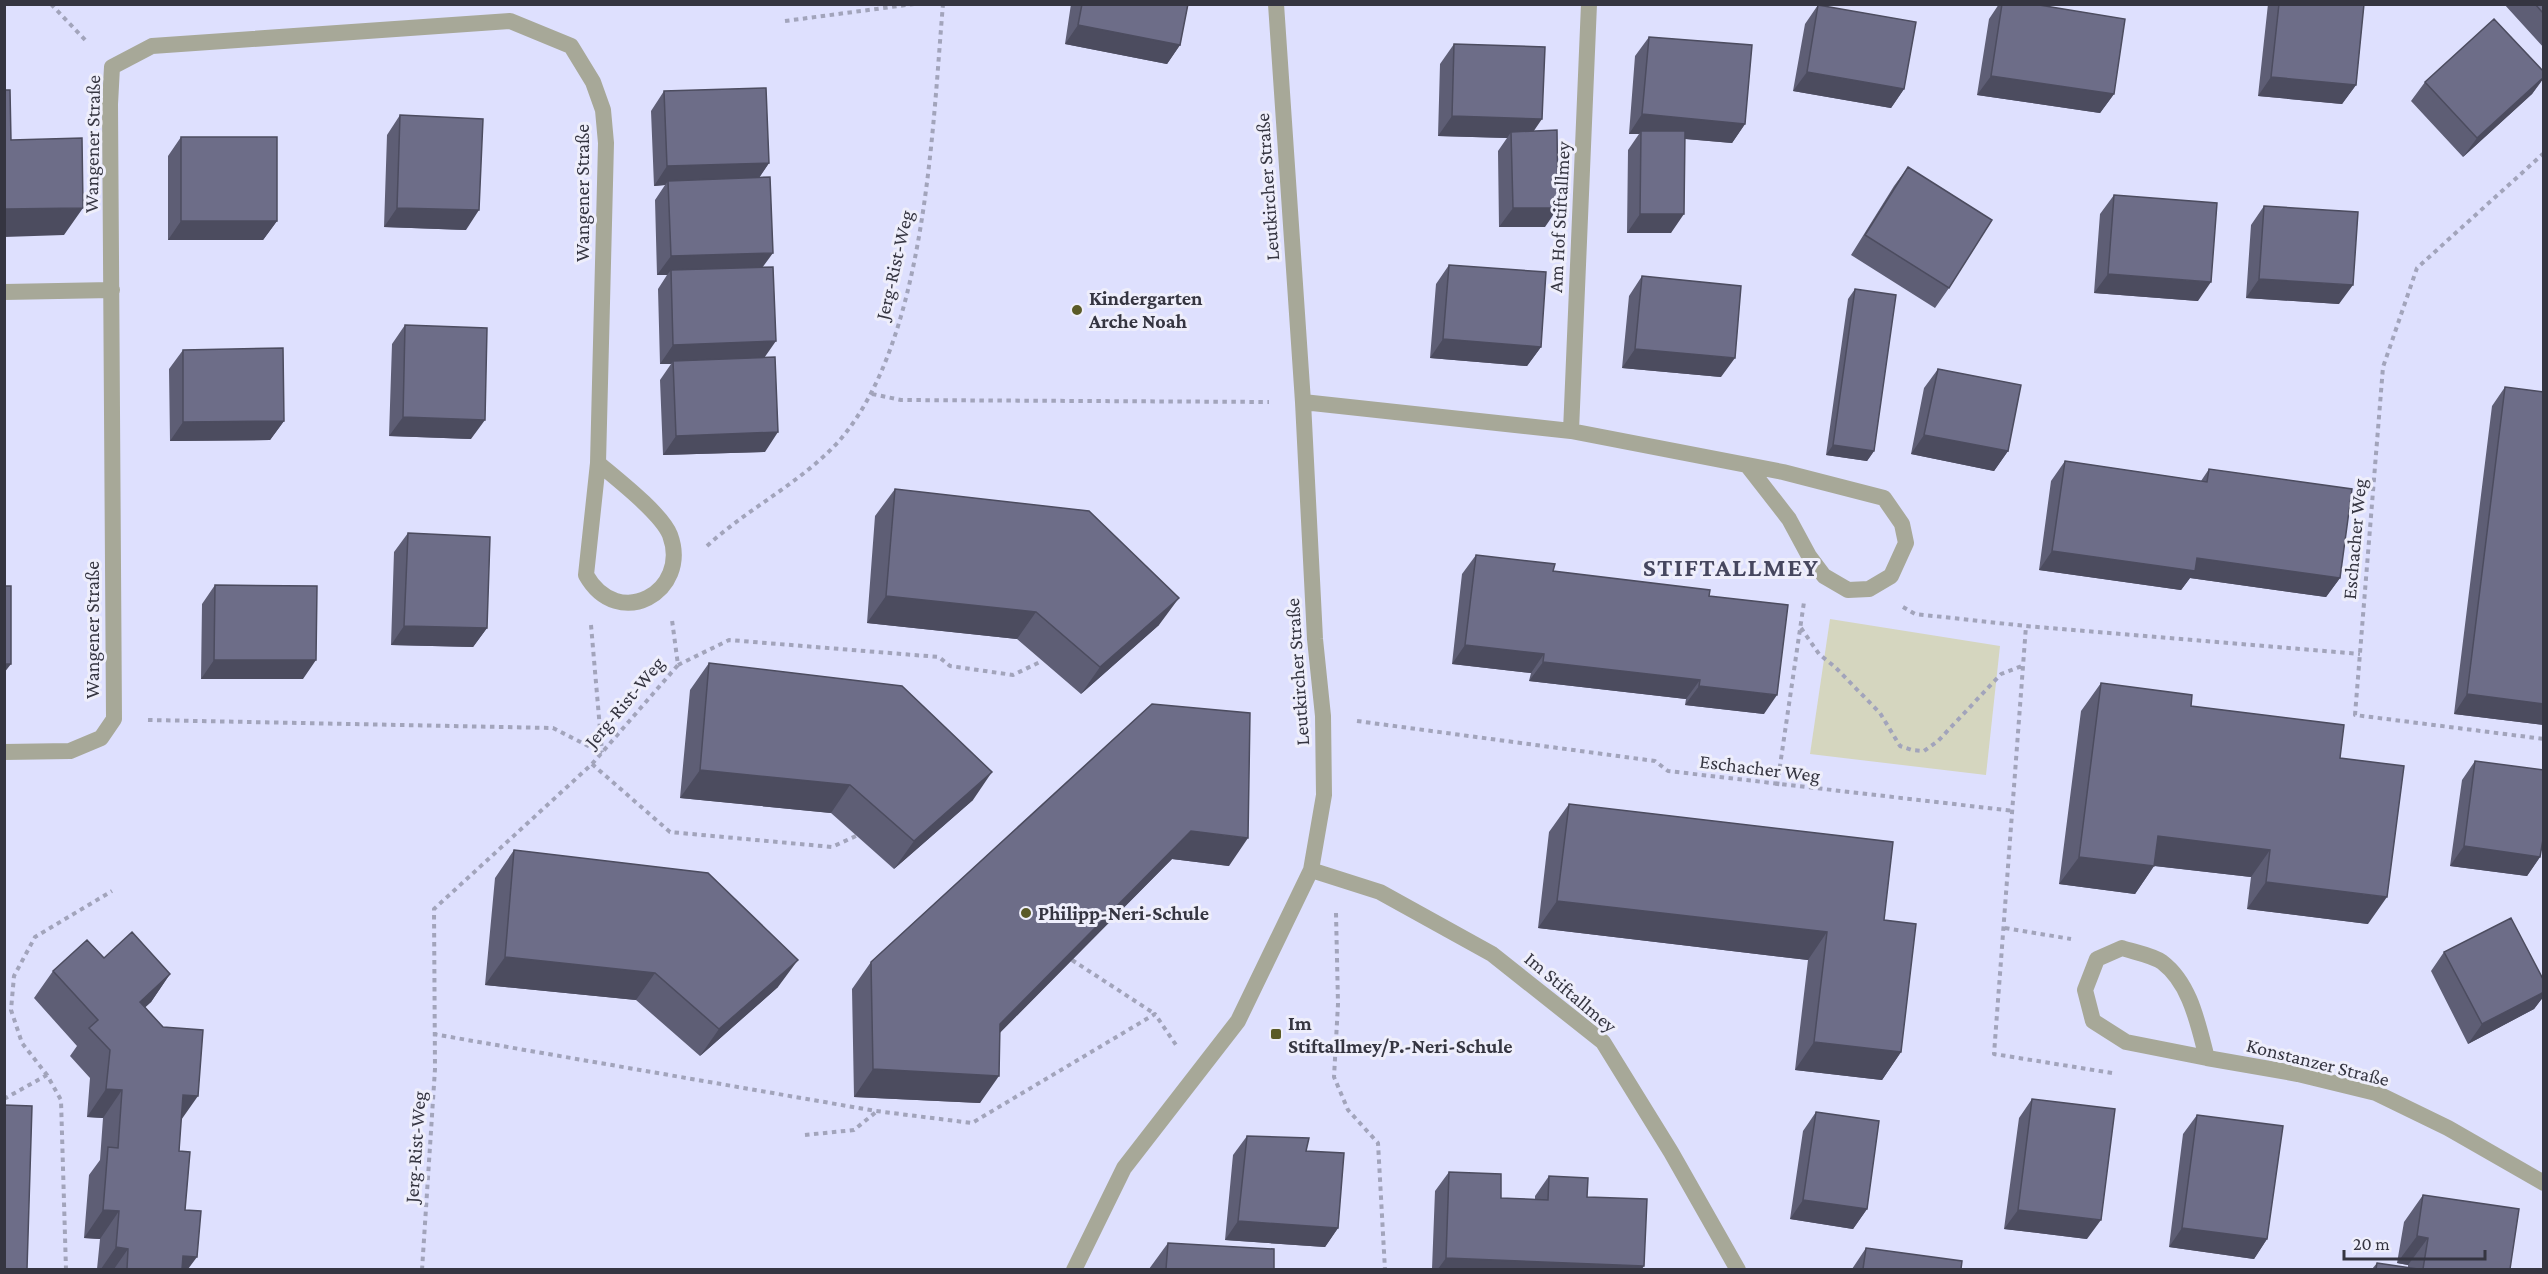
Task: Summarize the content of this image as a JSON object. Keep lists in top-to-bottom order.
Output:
{
  "streets": {
    "street": [
      "Wangener Straße",
      "Leutkircher Straße",
      "Am Hof Stiftallmey",
      "Im Stiftallmey",
      "Konstanzer Straße"
    ],
    "path": ["Jerg-Rist-Weg", "Eschacher Weg"]
  },
  "crossings": [
    ["Leutkircher Straße", "Eschacher Weg"],
    ["Leutkircher Straße", "Im Stiftallmey"]
  ],
  "districts": ["STIFTALLMEY"],
  "places": {
    "other": ["Kindergarten Arche Noah", "Philipp-Neri-Schule"],
    "transit": ["Im Stiftallmey/P.-Neri-Schule"]
  },
  "scale_bar": "20 m"
}
